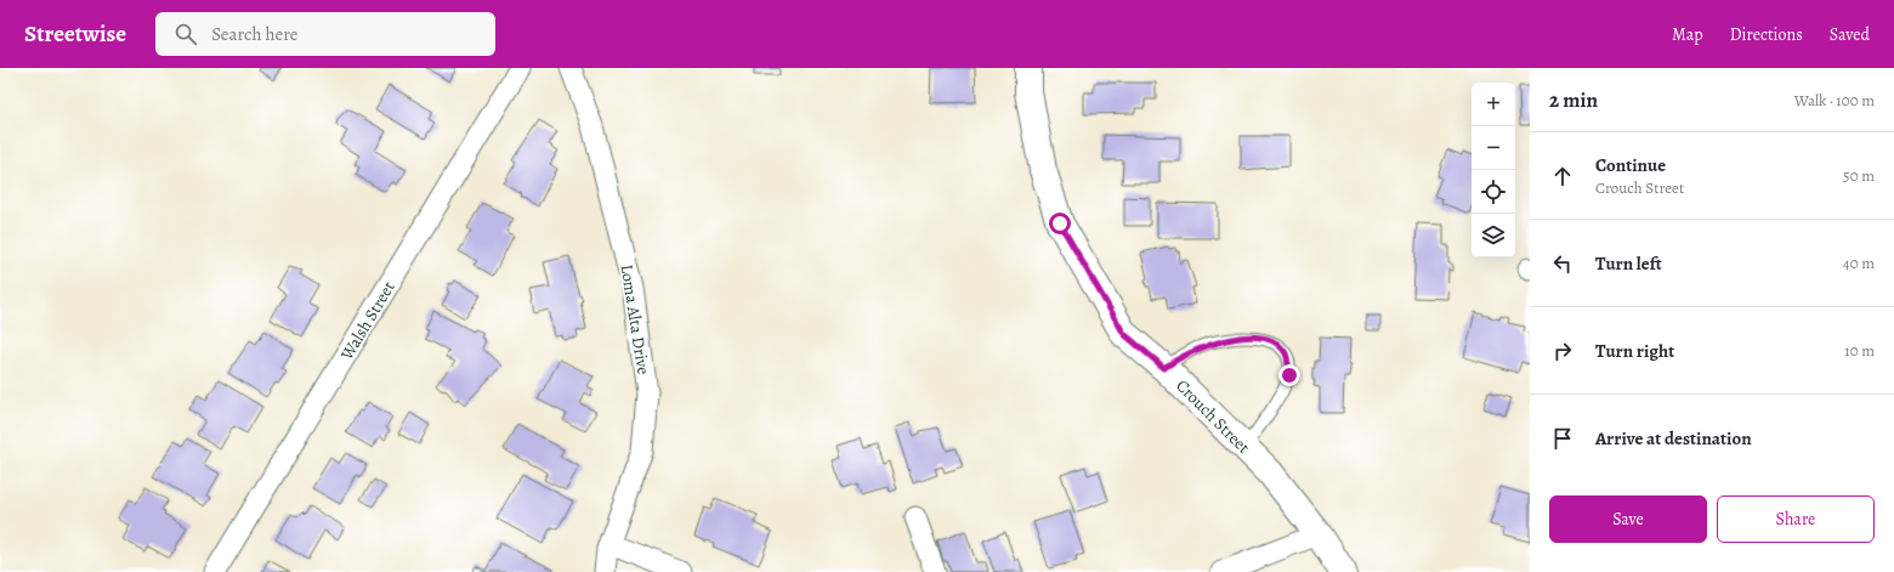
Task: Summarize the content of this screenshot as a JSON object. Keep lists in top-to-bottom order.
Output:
{
  "streets": {
    "street": ["Loma Alta Drive", "Walsh Street", "Crouch Street"]
  },
  "page": {
    "header": "Streetwise",
    "search": "Search here",
    "nav": ["Map", "Directions", "Saved"],
    "heading": ["2 min", "Walk · 100 m"],
    "map_buttons": ["+", "−"],
    "list": [
      ["Continue", "Crouch Street", "50 m"],
      ["Turn left", "40 m"],
      ["Turn right", "10 m"],
      "Arrive at destination"
    ],
    "buttons": ["Save", "Share"]
  }
}
